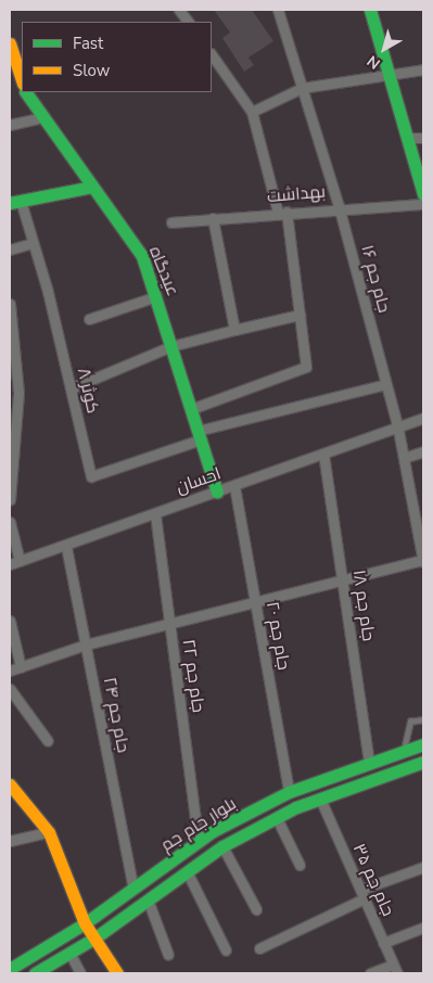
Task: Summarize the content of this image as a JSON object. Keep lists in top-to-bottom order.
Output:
{
  "streets": {
    "main road": ["عیدگاه", "بلوار جام جم"],
    "street": [
      "بهداشت",
      "جام جم ۱۶",
      "کوثر ۸",
      "احسان",
      "جام جم ۱۸",
      "جام جم ۲۰",
      "جام جم ۲۲",
      "جام جم ۲۴",
      "جام جم ۳۵"
    ]
  },
  "crossings": [
    ["بهداشت", "جام جم ۱۶"],
    ["عیدگاه", "کوثر ۸"],
    ["عیدگاه", "احسان"],
    ["جام جم ۱۶", "احسان"],
    ["احسان", "جام جم ۱۸"],
    ["احسان", "جام جم ۲۰"],
    ["احسان", "جام جم ۲۲"],
    ["احسان", "جام جم ۲۴"],
    ["جام جم ۱۸", "بلوار جام جم"],
    ["جام جم ۲۰", "بلوار جام جم"],
    ["جام جم ۲۲", "بلوار جام جم"],
    ["جام جم ۲۴", "بلوار جام جم"],
    ["بلوار جام جم", "جام جم ۳۵"]
  ],
  "legend": ["Fast", "Slow"],
  "north": "bottom left"
}
